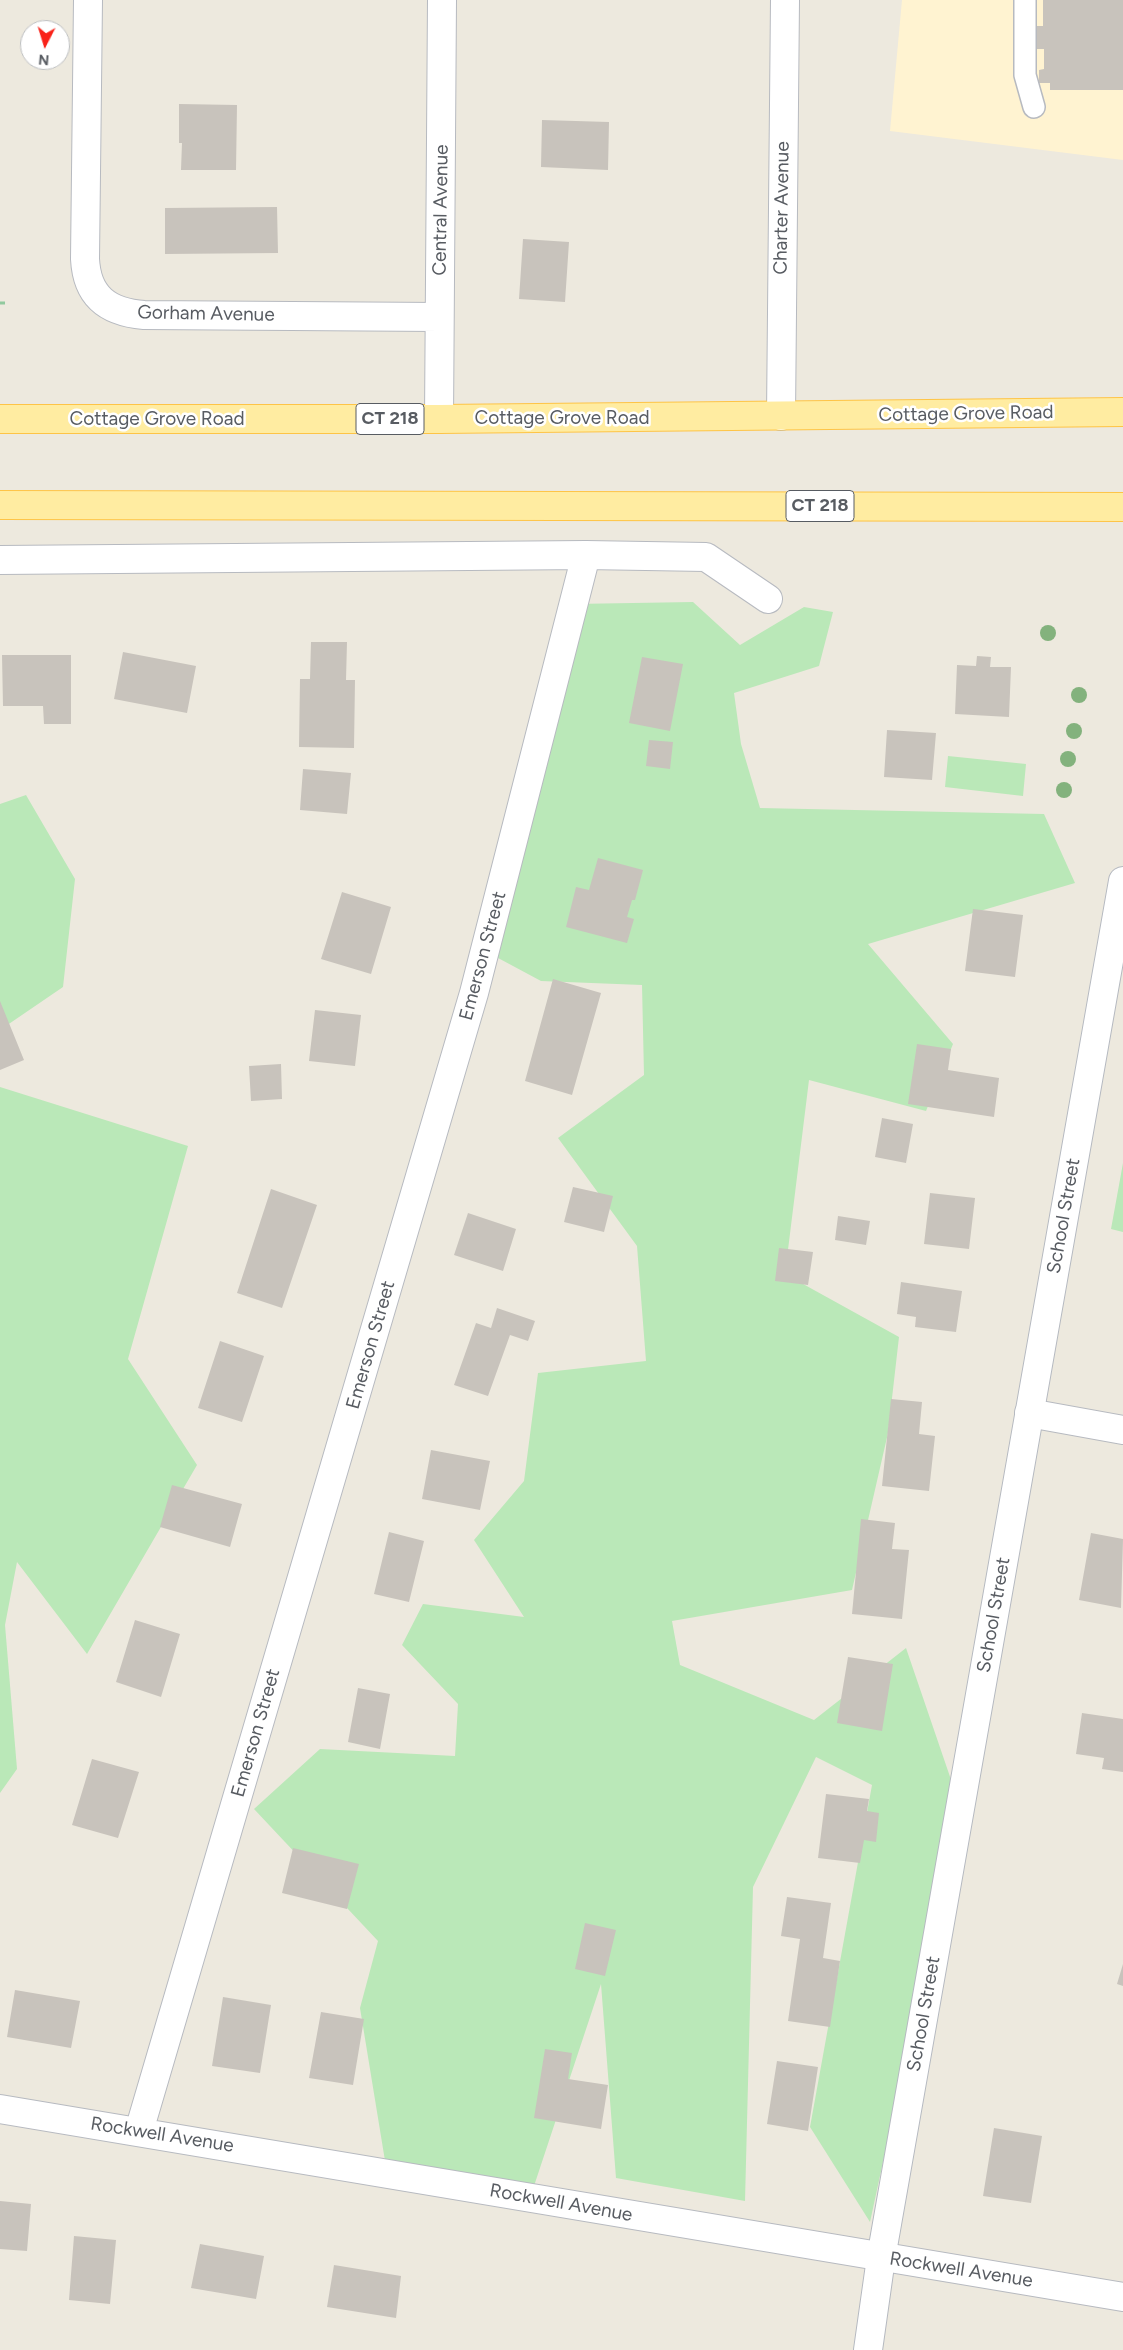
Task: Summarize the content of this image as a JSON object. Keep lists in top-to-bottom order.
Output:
{
  "streets": {
    "main road": ["Cottage Grove Road", "CT 218"],
    "street": [
      "Charter Avenue",
      "Central Avenue",
      "Gorham Avenue",
      "Emerson Street",
      "School Street",
      "Rockwell Avenue"
    ]
  },
  "crossings": [
    ["Charter Avenue", "Cottage Grove Road"],
    ["Central Avenue", "Gorham Avenue"],
    ["Central Avenue", "Cottage Grove Road"],
    ["Emerson Street", "Rockwell Avenue"],
    ["School Street", "Rockwell Avenue"]
  ],
  "north": "bottom"
}
